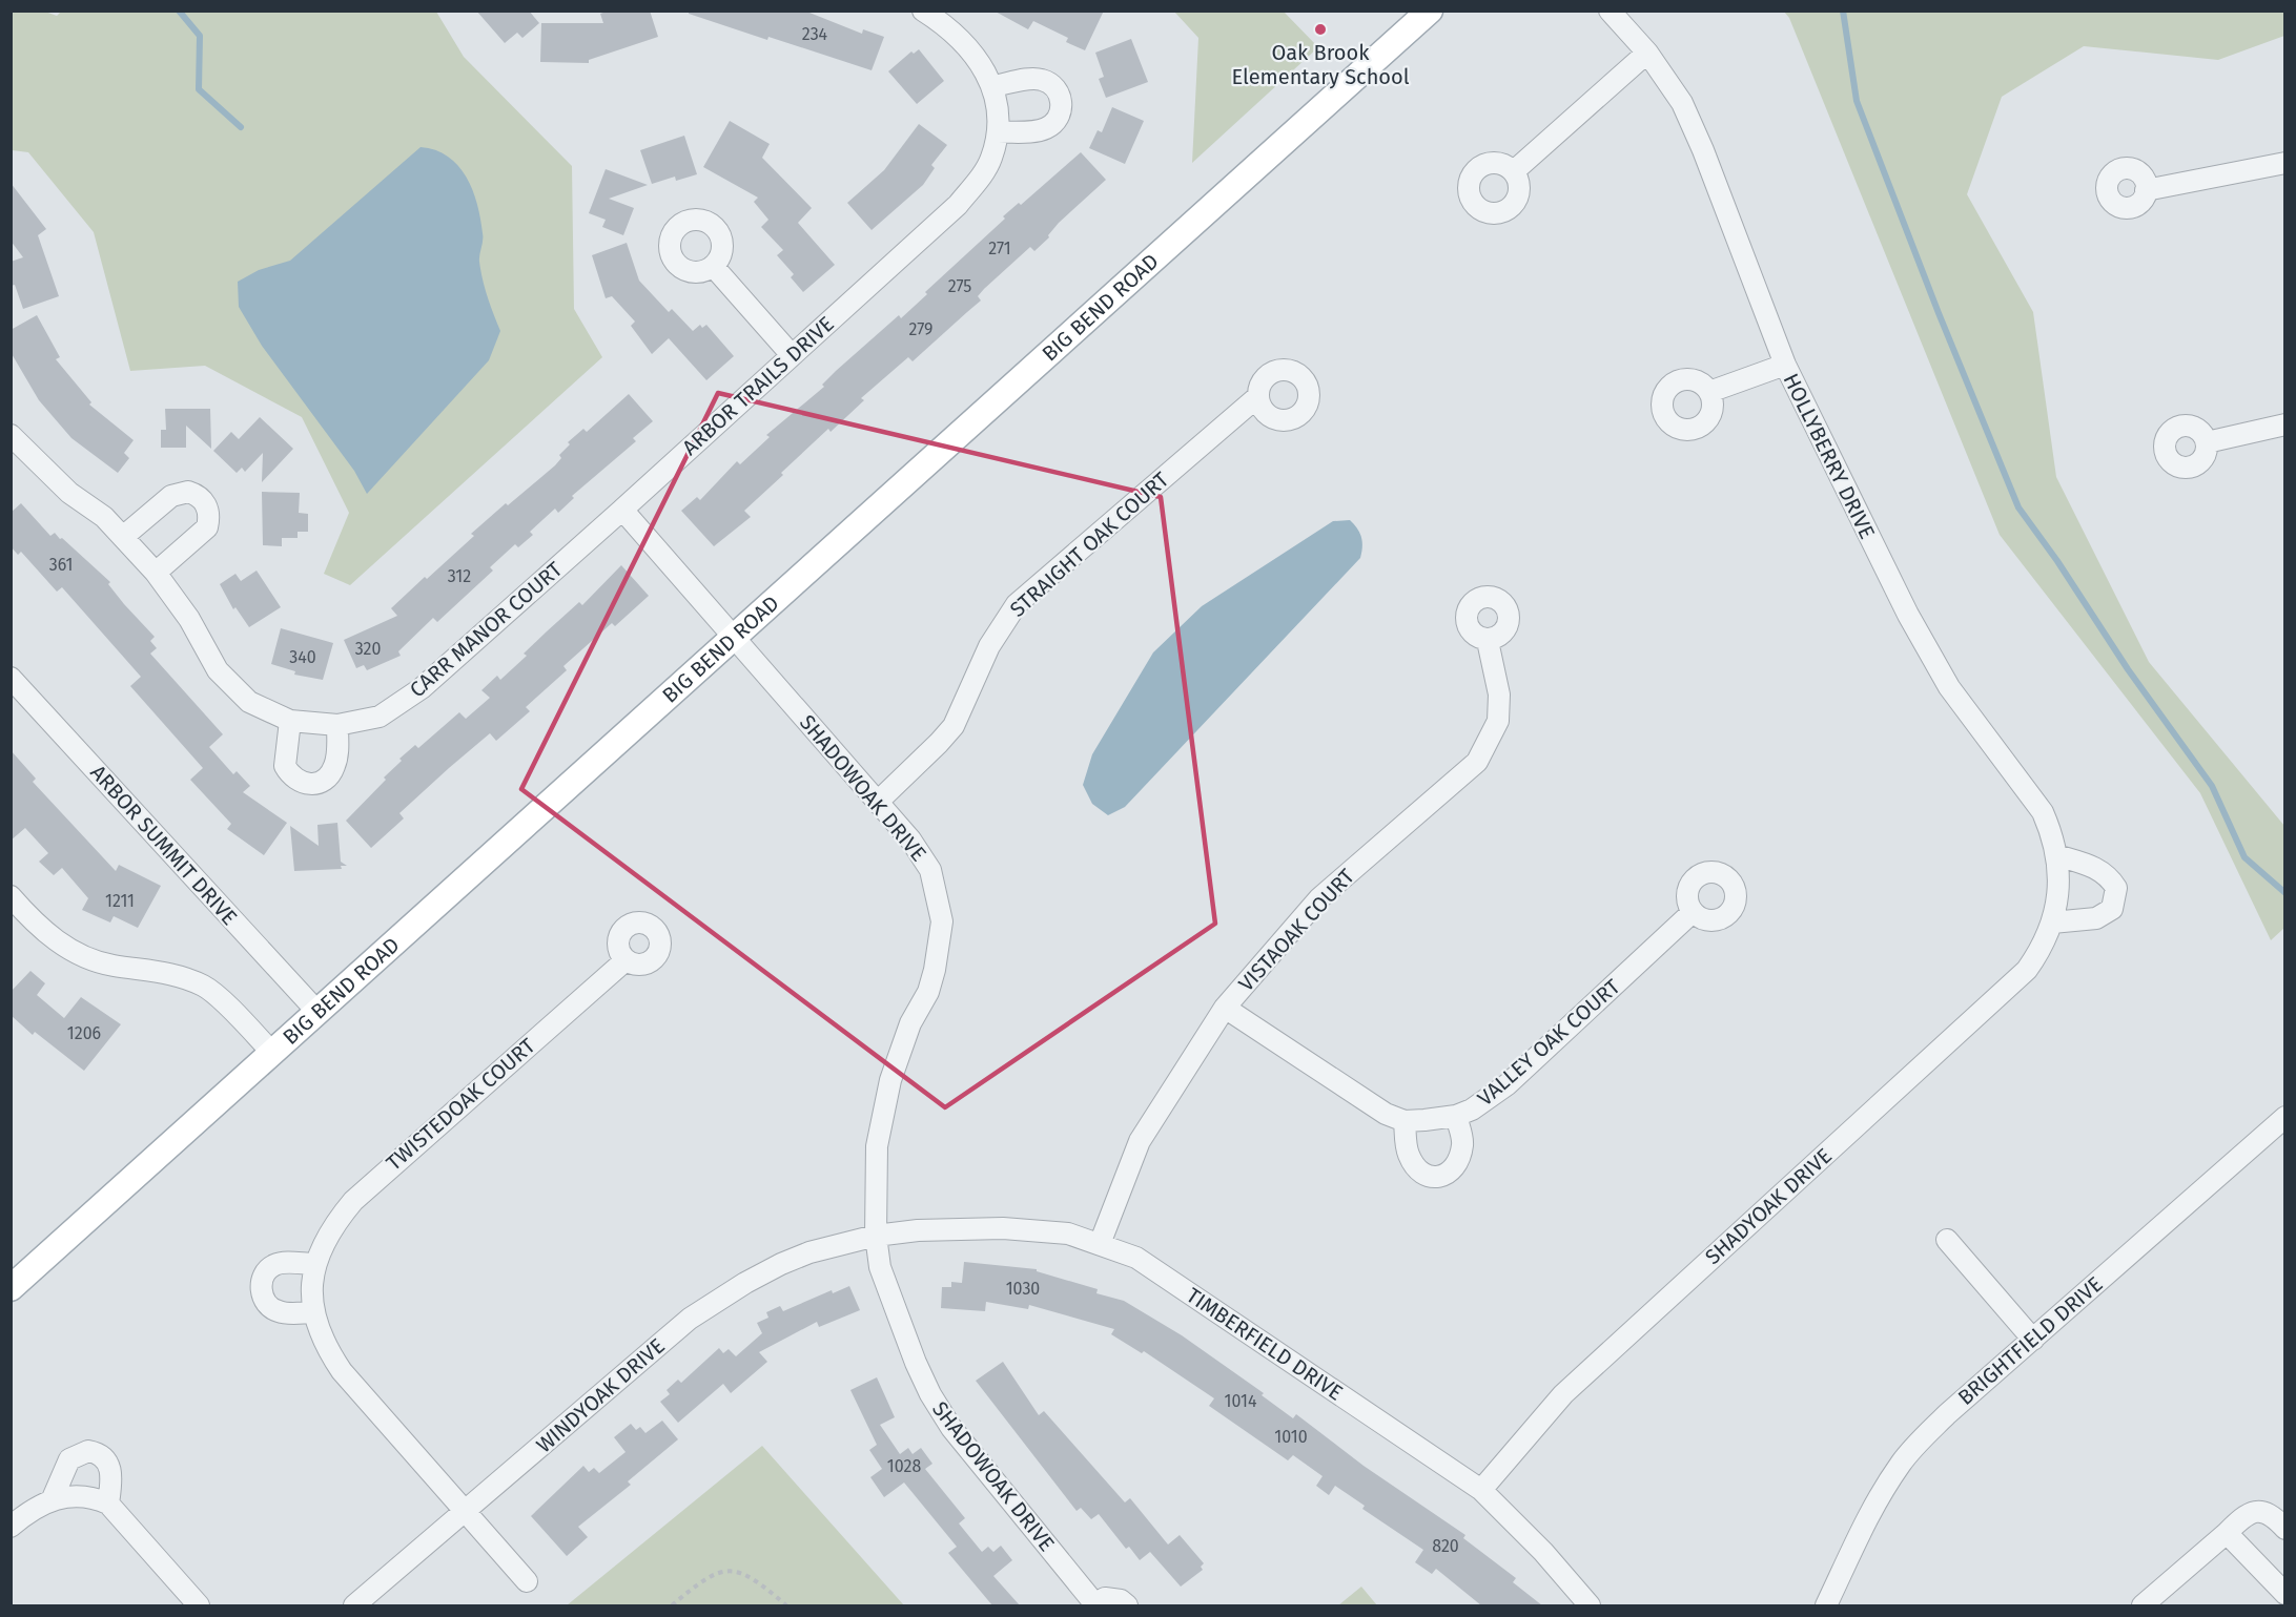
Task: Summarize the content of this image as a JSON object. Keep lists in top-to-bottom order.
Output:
{
  "streets": {
    "main road": ["BIG BEND ROAD"],
    "street": [
      "ARBOR TRAILS DRIVE",
      "HOLLYBERRY DRIVE",
      "STRAIGHT OAK COURT",
      "CARR MANOR COURT",
      "SHADOWOAK DRIVE",
      "ARBOR SUMMIT DRIVE",
      "VISTAOAK COURT",
      "VALLEY OAK COURT",
      "TWISTEDOAK COURT",
      "SHADYOAK DRIVE",
      "BRIGHTFIELD DRIVE",
      "TIMBERFIELD DRIVE",
      "WINDYOAK DRIVE"
    ]
  },
  "crossings": [
    ["BIG BEND ROAD", "SHADOWOAK DRIVE"],
    ["BIG BEND ROAD", "ARBOR SUMMIT DRIVE"],
    ["ARBOR TRAILS DRIVE", "CARR MANOR COURT"],
    ["HOLLYBERRY DRIVE", "SHADYOAK DRIVE"],
    ["STRAIGHT OAK COURT", "SHADOWOAK DRIVE"],
    ["SHADOWOAK DRIVE", "TIMBERFIELD DRIVE"],
    ["SHADOWOAK DRIVE", "WINDYOAK DRIVE"],
    ["VISTAOAK COURT", "TIMBERFIELD DRIVE"],
    ["TWISTEDOAK COURT", "WINDYOAK DRIVE"],
    ["SHADYOAK DRIVE", "TIMBERFIELD DRIVE"],
    ["TIMBERFIELD DRIVE", "WINDYOAK DRIVE"]
  ],
  "places": ["Oak Brook Elementary School"],
  "house_numbers": [
    "234",
    "271",
    "275",
    "279",
    "361",
    "312",
    "320",
    "340",
    "1211",
    "1206",
    "1030",
    "1014",
    "1010",
    "1028",
    "820"
  ]
}
